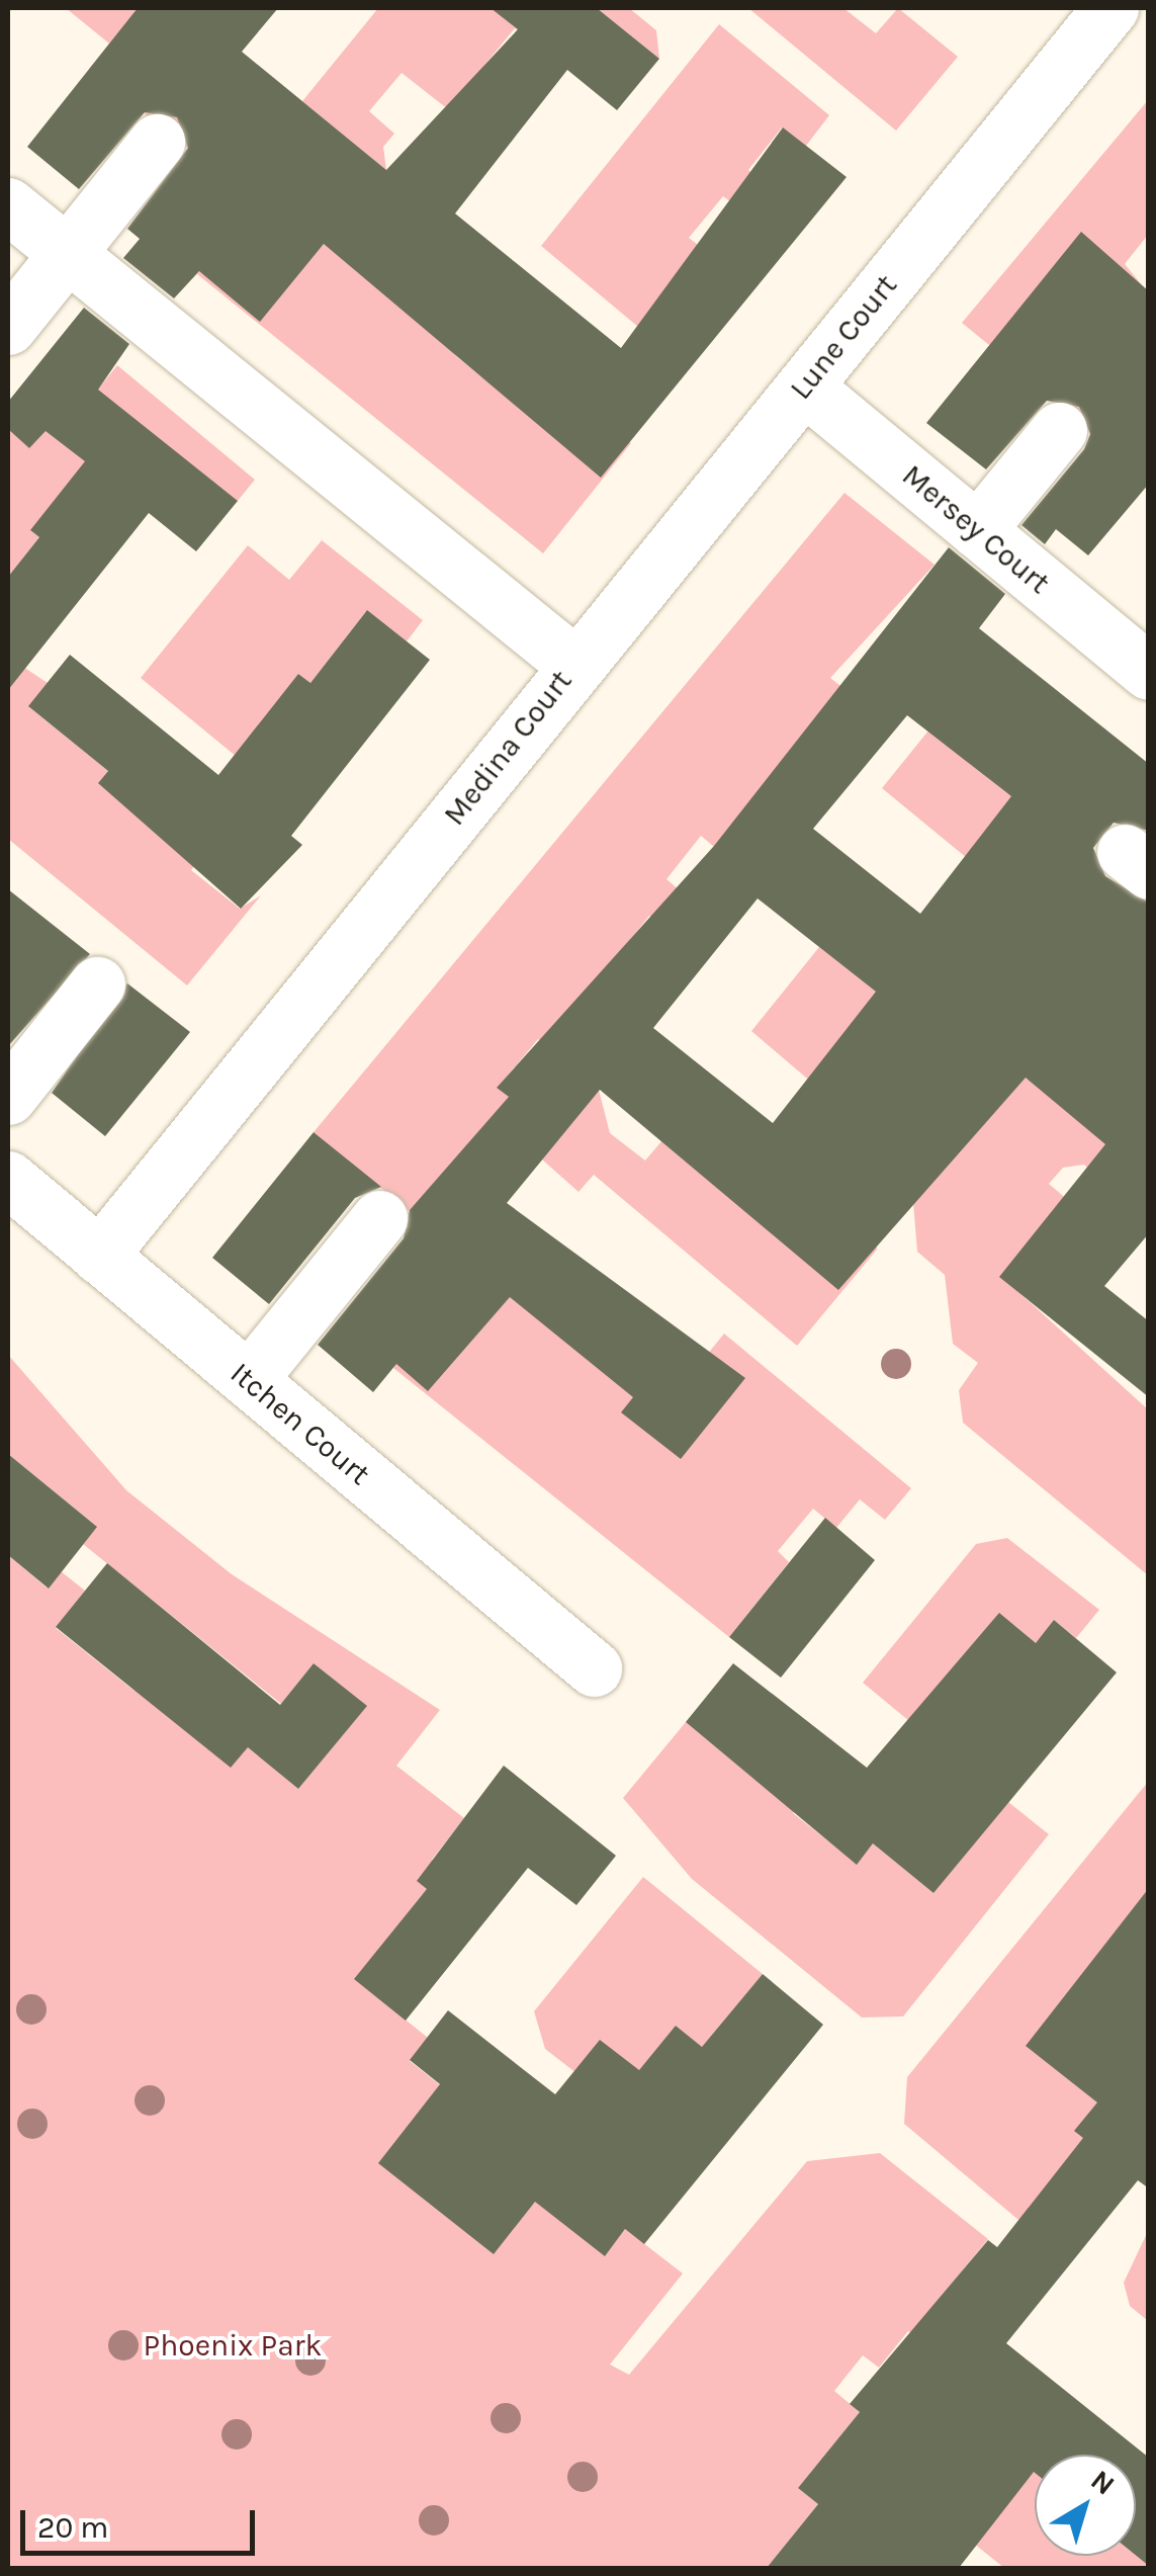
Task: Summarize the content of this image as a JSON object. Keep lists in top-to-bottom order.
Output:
{
  "streets": {
    "street": [
      "Lune Court",
      "Mersey Court",
      "Medina Court",
      "Itchen Court"
    ]
  },
  "crossings": [
    ["Lune Court", "Mersey Court"],
    ["Lune Court", "Medina Court"],
    ["Medina Court", "Itchen Court"]
  ],
  "parks": ["Phoenix Park"],
  "scale_bar": "20 m",
  "north": "top right"
}
